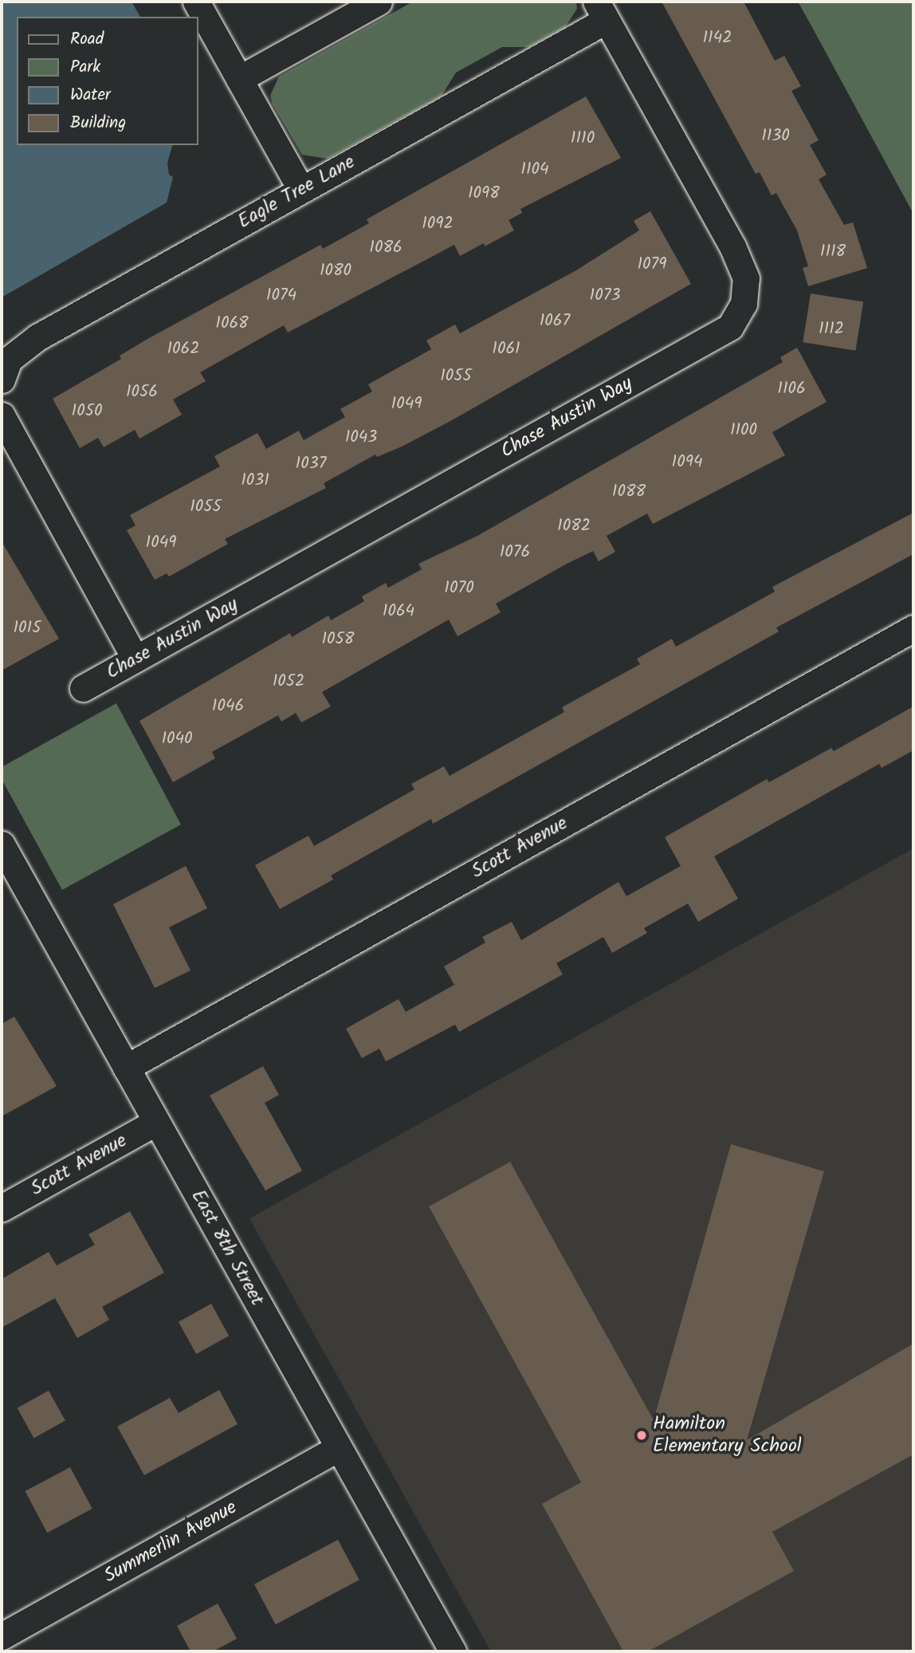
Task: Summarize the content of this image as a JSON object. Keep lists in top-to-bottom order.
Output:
{
  "streets": {
    "street": [
      "Eagle Tree Lane",
      "Chase Austin Way",
      "Scott Avenue",
      "East 8th Street",
      "Summerlin Avenue"
    ]
  },
  "crossings": [
    ["Eagle Tree Lane", "Chase Austin Way"],
    ["Scott Avenue", "East 8th Street"],
    ["East 8th Street", "Summerlin Avenue"]
  ],
  "places": ["Hamilton Elementary School"],
  "house_numbers": [
    "1142",
    "1130",
    "1110",
    "1104",
    "1098",
    "1092",
    "1086",
    "1118",
    "1079",
    "1080",
    "1074",
    "1073",
    "1067",
    "1068",
    "1112",
    "1062",
    "1061",
    "1055",
    "1106",
    "1056",
    "1049",
    "1050",
    "1100",
    "1043",
    "1094",
    "1037",
    "1031",
    "1088",
    "1055",
    "1082",
    "1049",
    "1076",
    "1070",
    "1064",
    "1015",
    "1058",
    "1052",
    "1046",
    "1040"
  ],
  "legend": [
    "Road",
    "Park",
    "Water",
    "Building"
  ]
}
